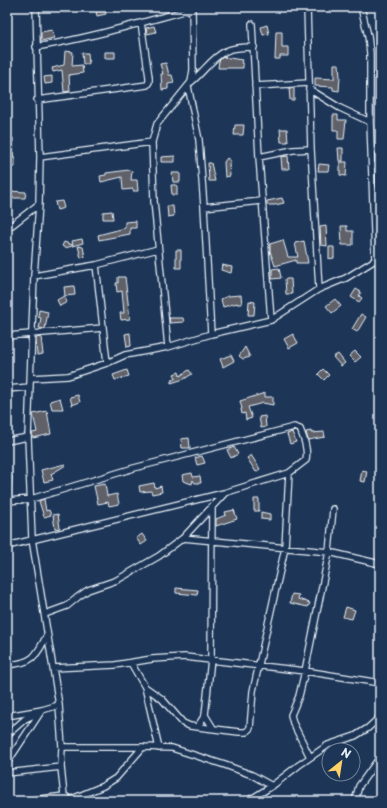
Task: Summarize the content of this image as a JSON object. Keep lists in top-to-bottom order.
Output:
{
  "north": "top right"
}
